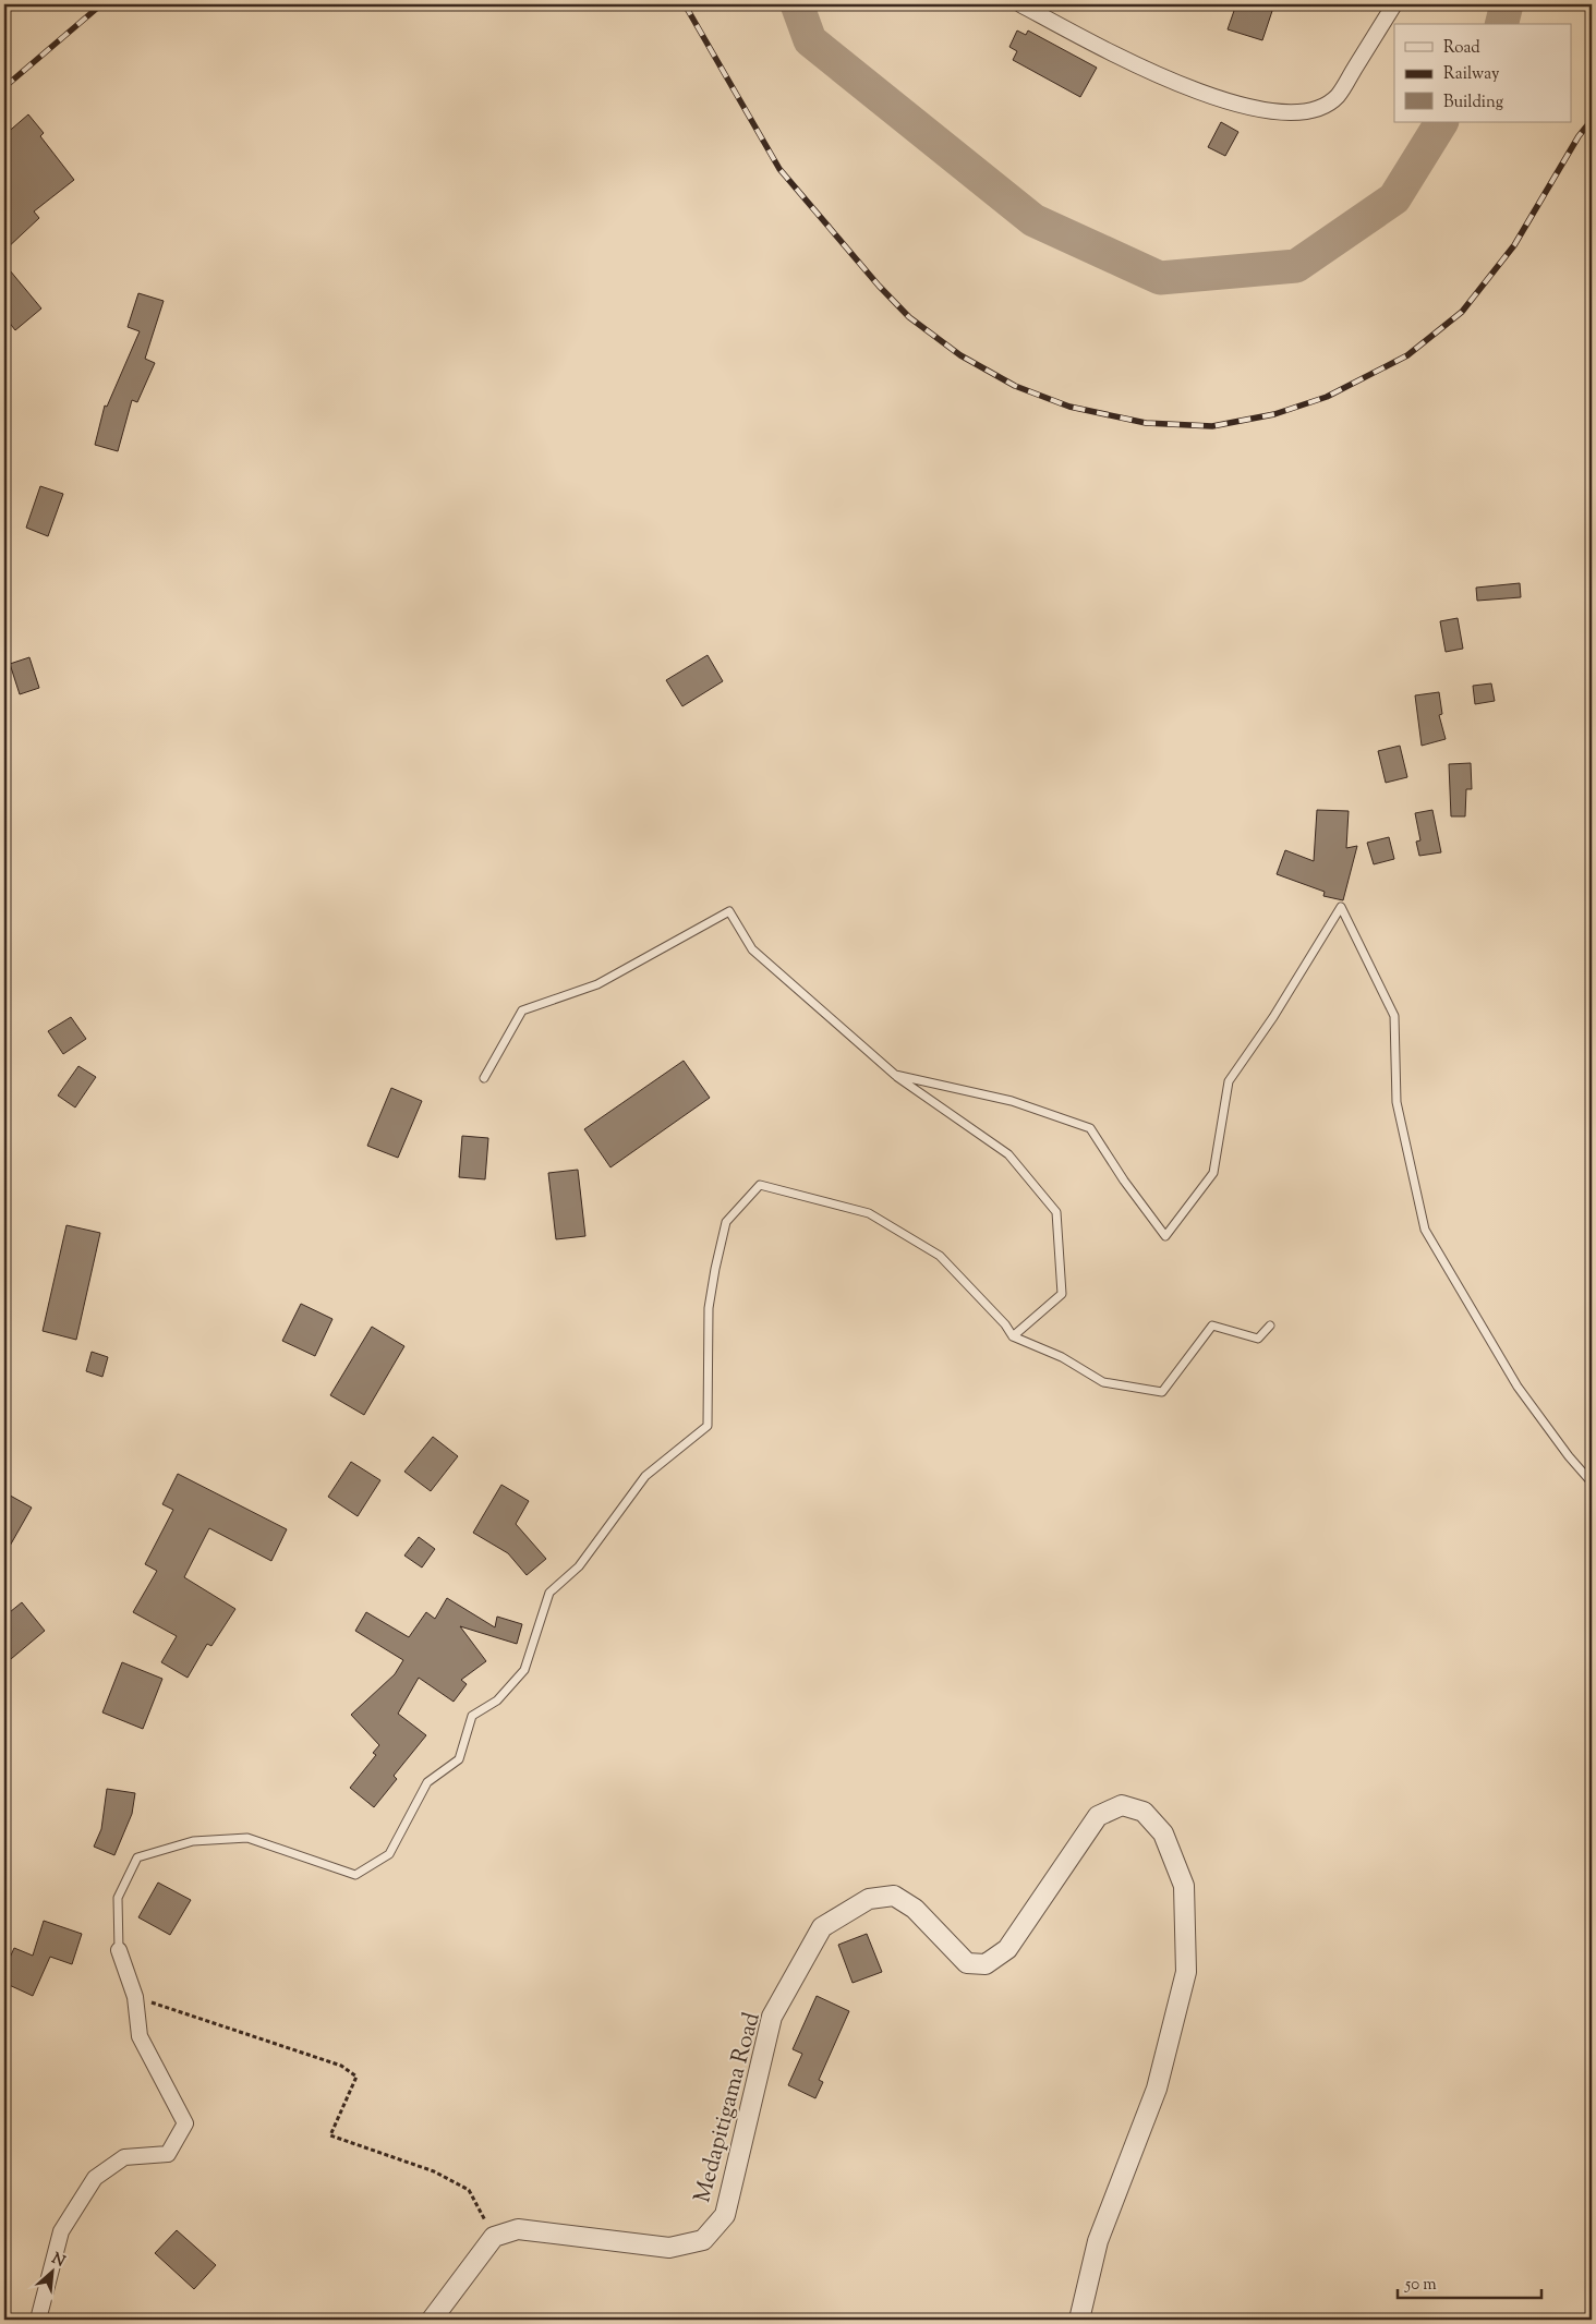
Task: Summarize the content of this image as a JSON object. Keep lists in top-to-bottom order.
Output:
{
  "streets": {
    "street": ["Medapitigama Road"]
  },
  "legend": ["Road", "Railway", "Building"],
  "scale_bar": "50 m",
  "north": "top right"
}
